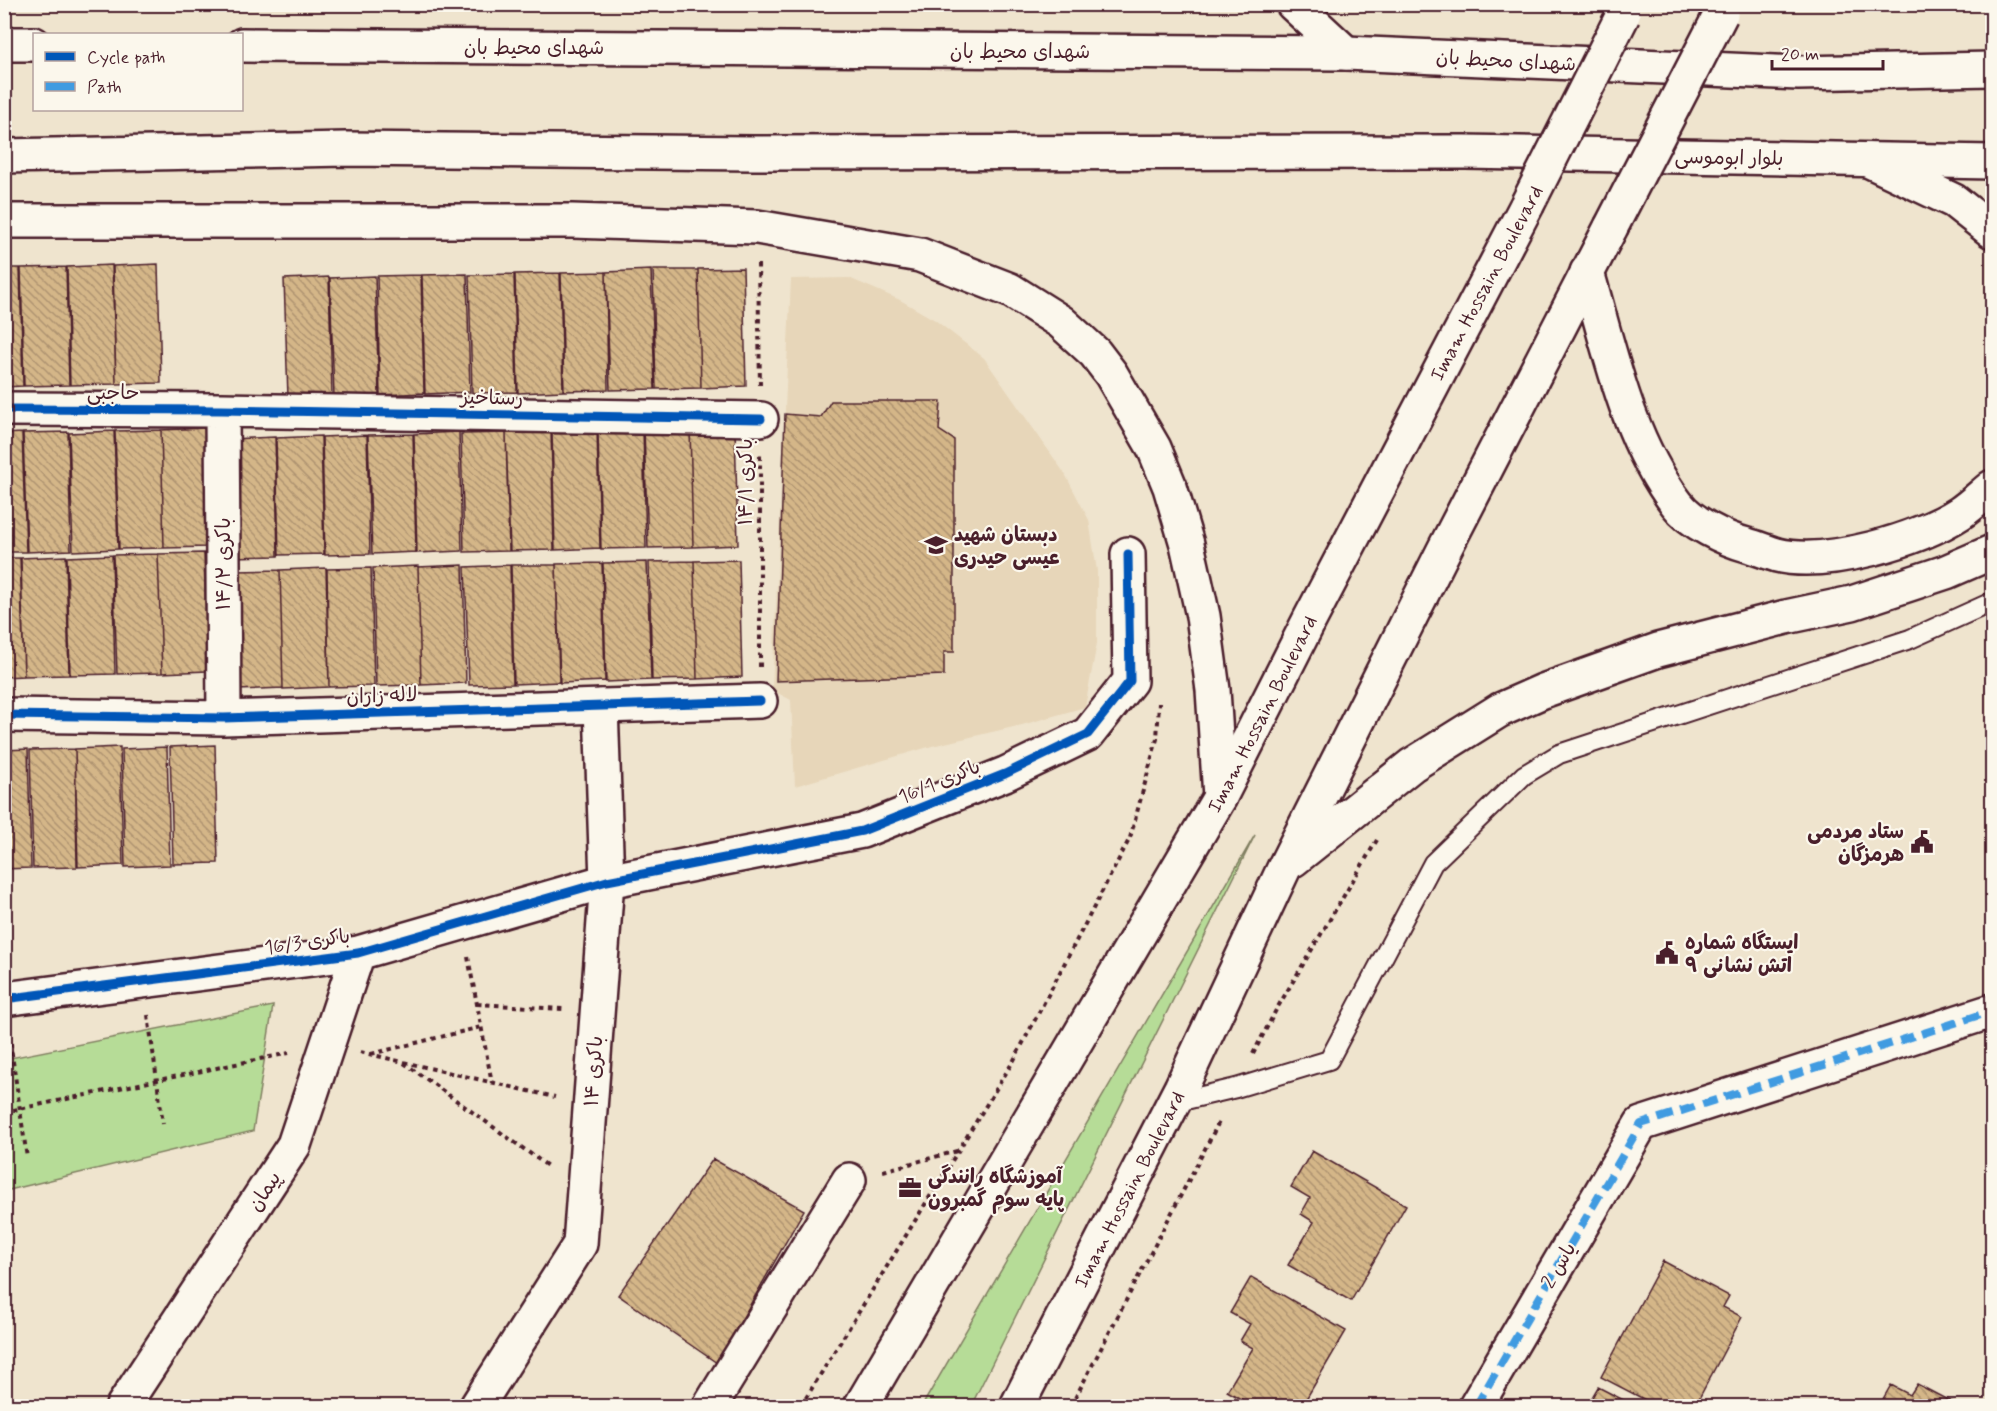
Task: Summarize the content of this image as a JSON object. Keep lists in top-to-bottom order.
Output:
{
  "streets": {
    "main road": [
      "شهدای محیط بان",
      "بلوار ابوموسی",
      "Imam Hossain Boulevard",
      "حاجبی",
      "رستاخیز",
      "باکری ۱۴/۲",
      "لاله زاران",
      "باکری 16/1",
      "باکری 16/3",
      "باکری ۱۴",
      "پیمان",
      "یاس 2"
    ],
    "path": ["باکری ۱۴/۱"]
  },
  "crossings": [
    ["حاجبی", "رستاخیز"],
    ["حاجبی", "باکری ۱۴/۲"],
    ["رستاخیز", "باکری ۱۴/۱"],
    ["رستاخیز", "باکری ۱۴/۲"],
    ["باکری ۱۴/۱", "لاله زاران"],
    ["باکری ۱۴/۲", "لاله زاران"],
    ["لاله زاران", "باکری ۱۴"],
    ["باکری 16/1", "باکری 16/3"],
    ["باکری 16/1", "باکری ۱۴"],
    ["باکری 16/3", "باکری ۱۴"],
    ["باکری 16/3", "پیمان"]
  ],
  "places": {
    "school or university": ["دبستان شهید عیسی حیدری"],
    "public building": ["ستاد مردمی هرمزگان", "ایستگاه شماره ۹ اتش نشانی"],
    "office": ["آموزشگاه رانندگی پایه سوم گمبرون"]
  },
  "legend": ["Cycle path", "Path"],
  "scale_bar": "20 m"
}
